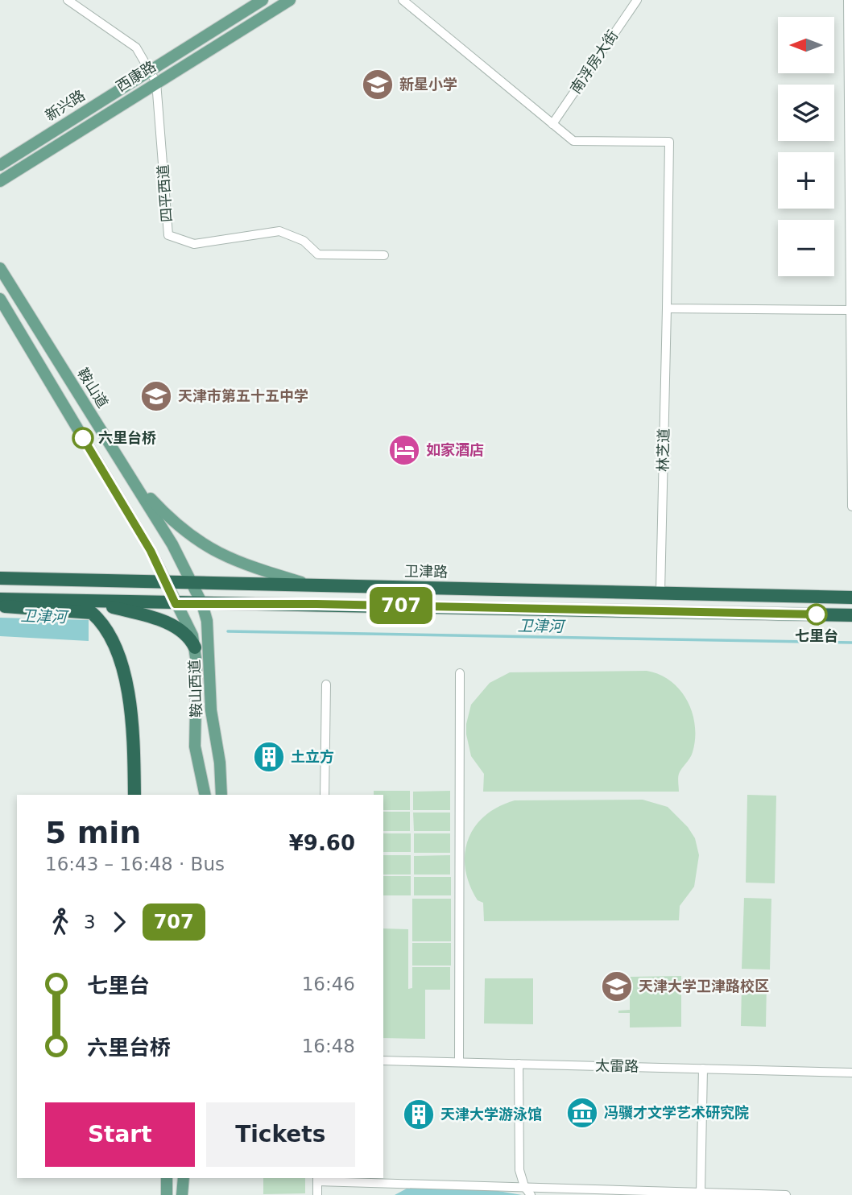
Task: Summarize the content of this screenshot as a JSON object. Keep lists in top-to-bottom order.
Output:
{
  "streets": {
    "highway": ["卫津路"],
    "main road": [
      "西康路",
      "新兴路",
      "鞍山道",
      "鞍山西道"
    ],
    "street": [
      "南浮房大街",
      "四平西道",
      "林芝道",
      "太雷路"
    ]
  },
  "crossings": [
    ["南浮房大街", "林芝道"],
    ["西康路", "四平西道"],
    ["新兴路", "四平西道"],
    ["鞍山道", "卫津路"],
    ["鞍山道", "鞍山西道"],
    ["林芝道", "卫津路"],
    ["卫津路", "鞍山西道"]
  ],
  "water": ["卫津河"],
  "places": {
    "school or university": ["新星小学", "天津市第五十五中学", "天津大学卫津路校区"],
    "other": ["六里台桥", "七里台"],
    "hotel": ["如家酒店"],
    "building": ["土立方", "天津大学游泳馆"],
    "museum": ["冯骥才文学艺术研究院"]
  },
  "lines": ["bus line 707"],
  "north": "left",
  "page": {
    "on_map": "707",
    "map_buttons": ["+", "−"],
    "heading": ["5 min", "16:43 – 16:48 · Bus", "¥9.60"],
    "legs": ["3", "707"],
    "list": [
      {
        "name": "七里台",
        "value": "16:46"
      },
      {
        "name": "六里台桥",
        "value": "16:48"
      }
    ],
    "buttons": ["Start", "Tickets"]
  }
}
